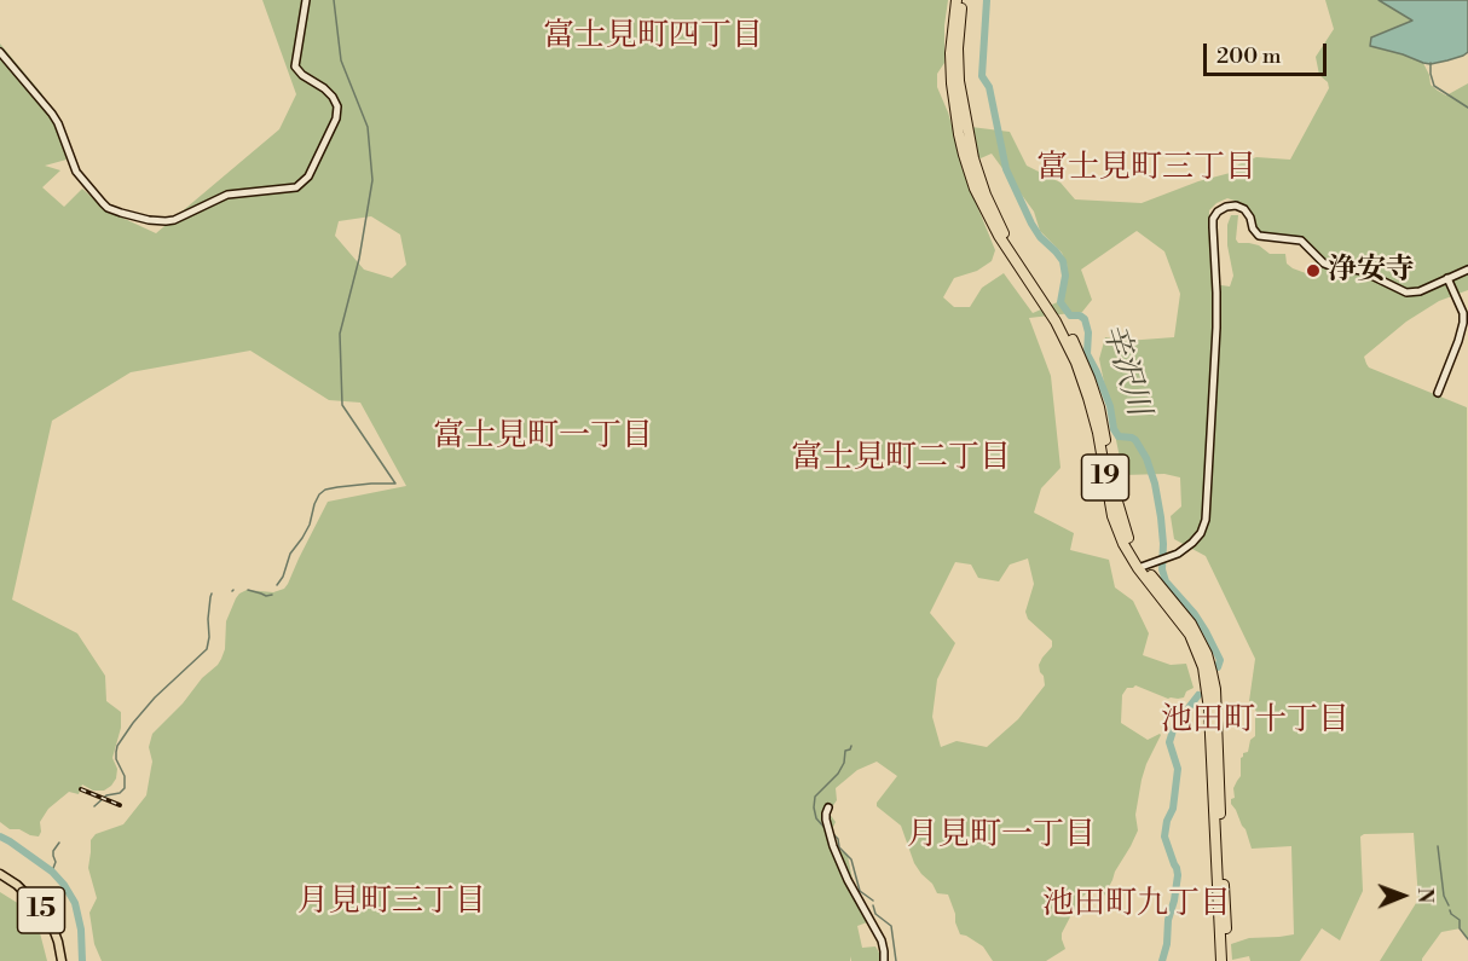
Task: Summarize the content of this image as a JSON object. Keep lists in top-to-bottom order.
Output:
{
  "streets": {
    "highway": ["19"],
    "main road": ["15"]
  },
  "districts": [
    "富士見町四丁目",
    "富士見町三丁目",
    "富士見町一丁目",
    "富士見町二丁目",
    "池田町十丁目",
    "月見町一丁目",
    "月見町三丁目",
    "池田町九丁目"
  ],
  "water": ["辛沢川"],
  "places": ["浄安寺"],
  "scale_bar": "200 m",
  "north": "right"
}
